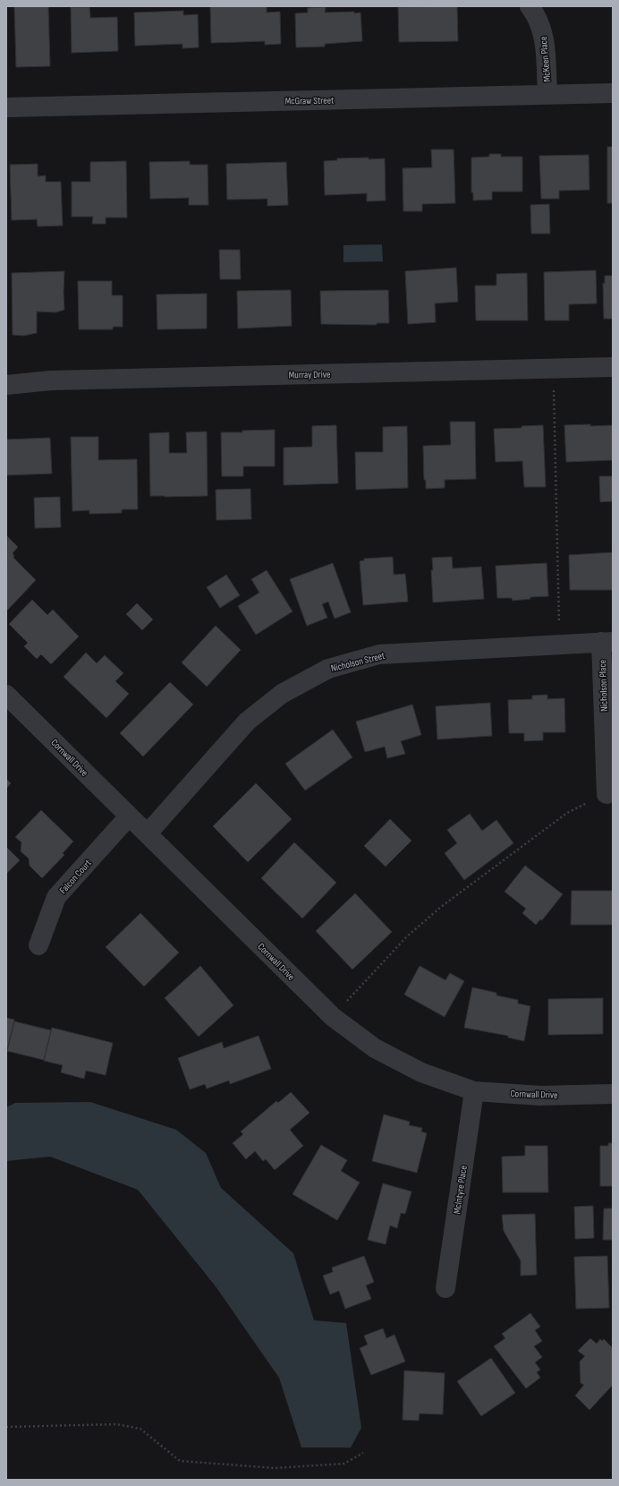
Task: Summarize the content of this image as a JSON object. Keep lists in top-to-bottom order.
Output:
{
  "streets": {
    "street": [
      "McKeen Place",
      "McGraw Street",
      "Murray Drive",
      "Nicholson Street",
      "Nicholson Place",
      "Cornwall Drive",
      "Falcon Court",
      "McIntyre Place"
    ]
  },
  "crossings": [
    ["McKeen Place", "McGraw Street"],
    ["Nicholson Street", "Nicholson Place"],
    ["Nicholson Street", "Cornwall Drive"],
    ["Cornwall Drive", "Falcon Court"],
    ["Cornwall Drive", "McIntyre Place"]
  ]
}
